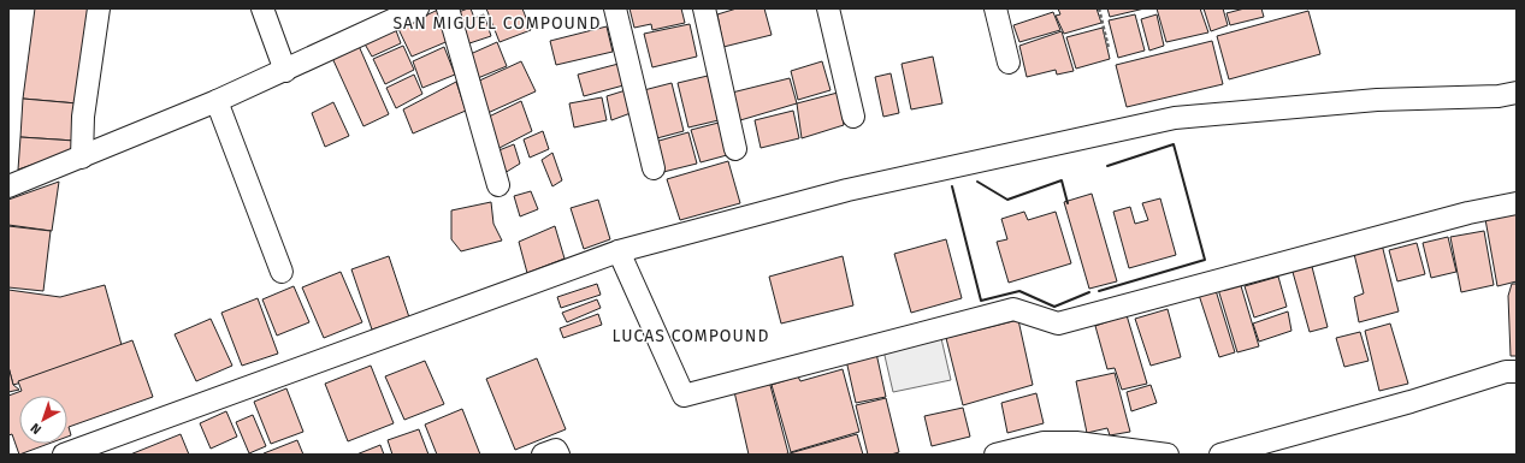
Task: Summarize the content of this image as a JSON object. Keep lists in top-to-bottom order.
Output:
{
  "districts": ["SAN MIGUEL COMPOUND", "LUCAS COMPOUND"],
  "north": "bottom left"
}
